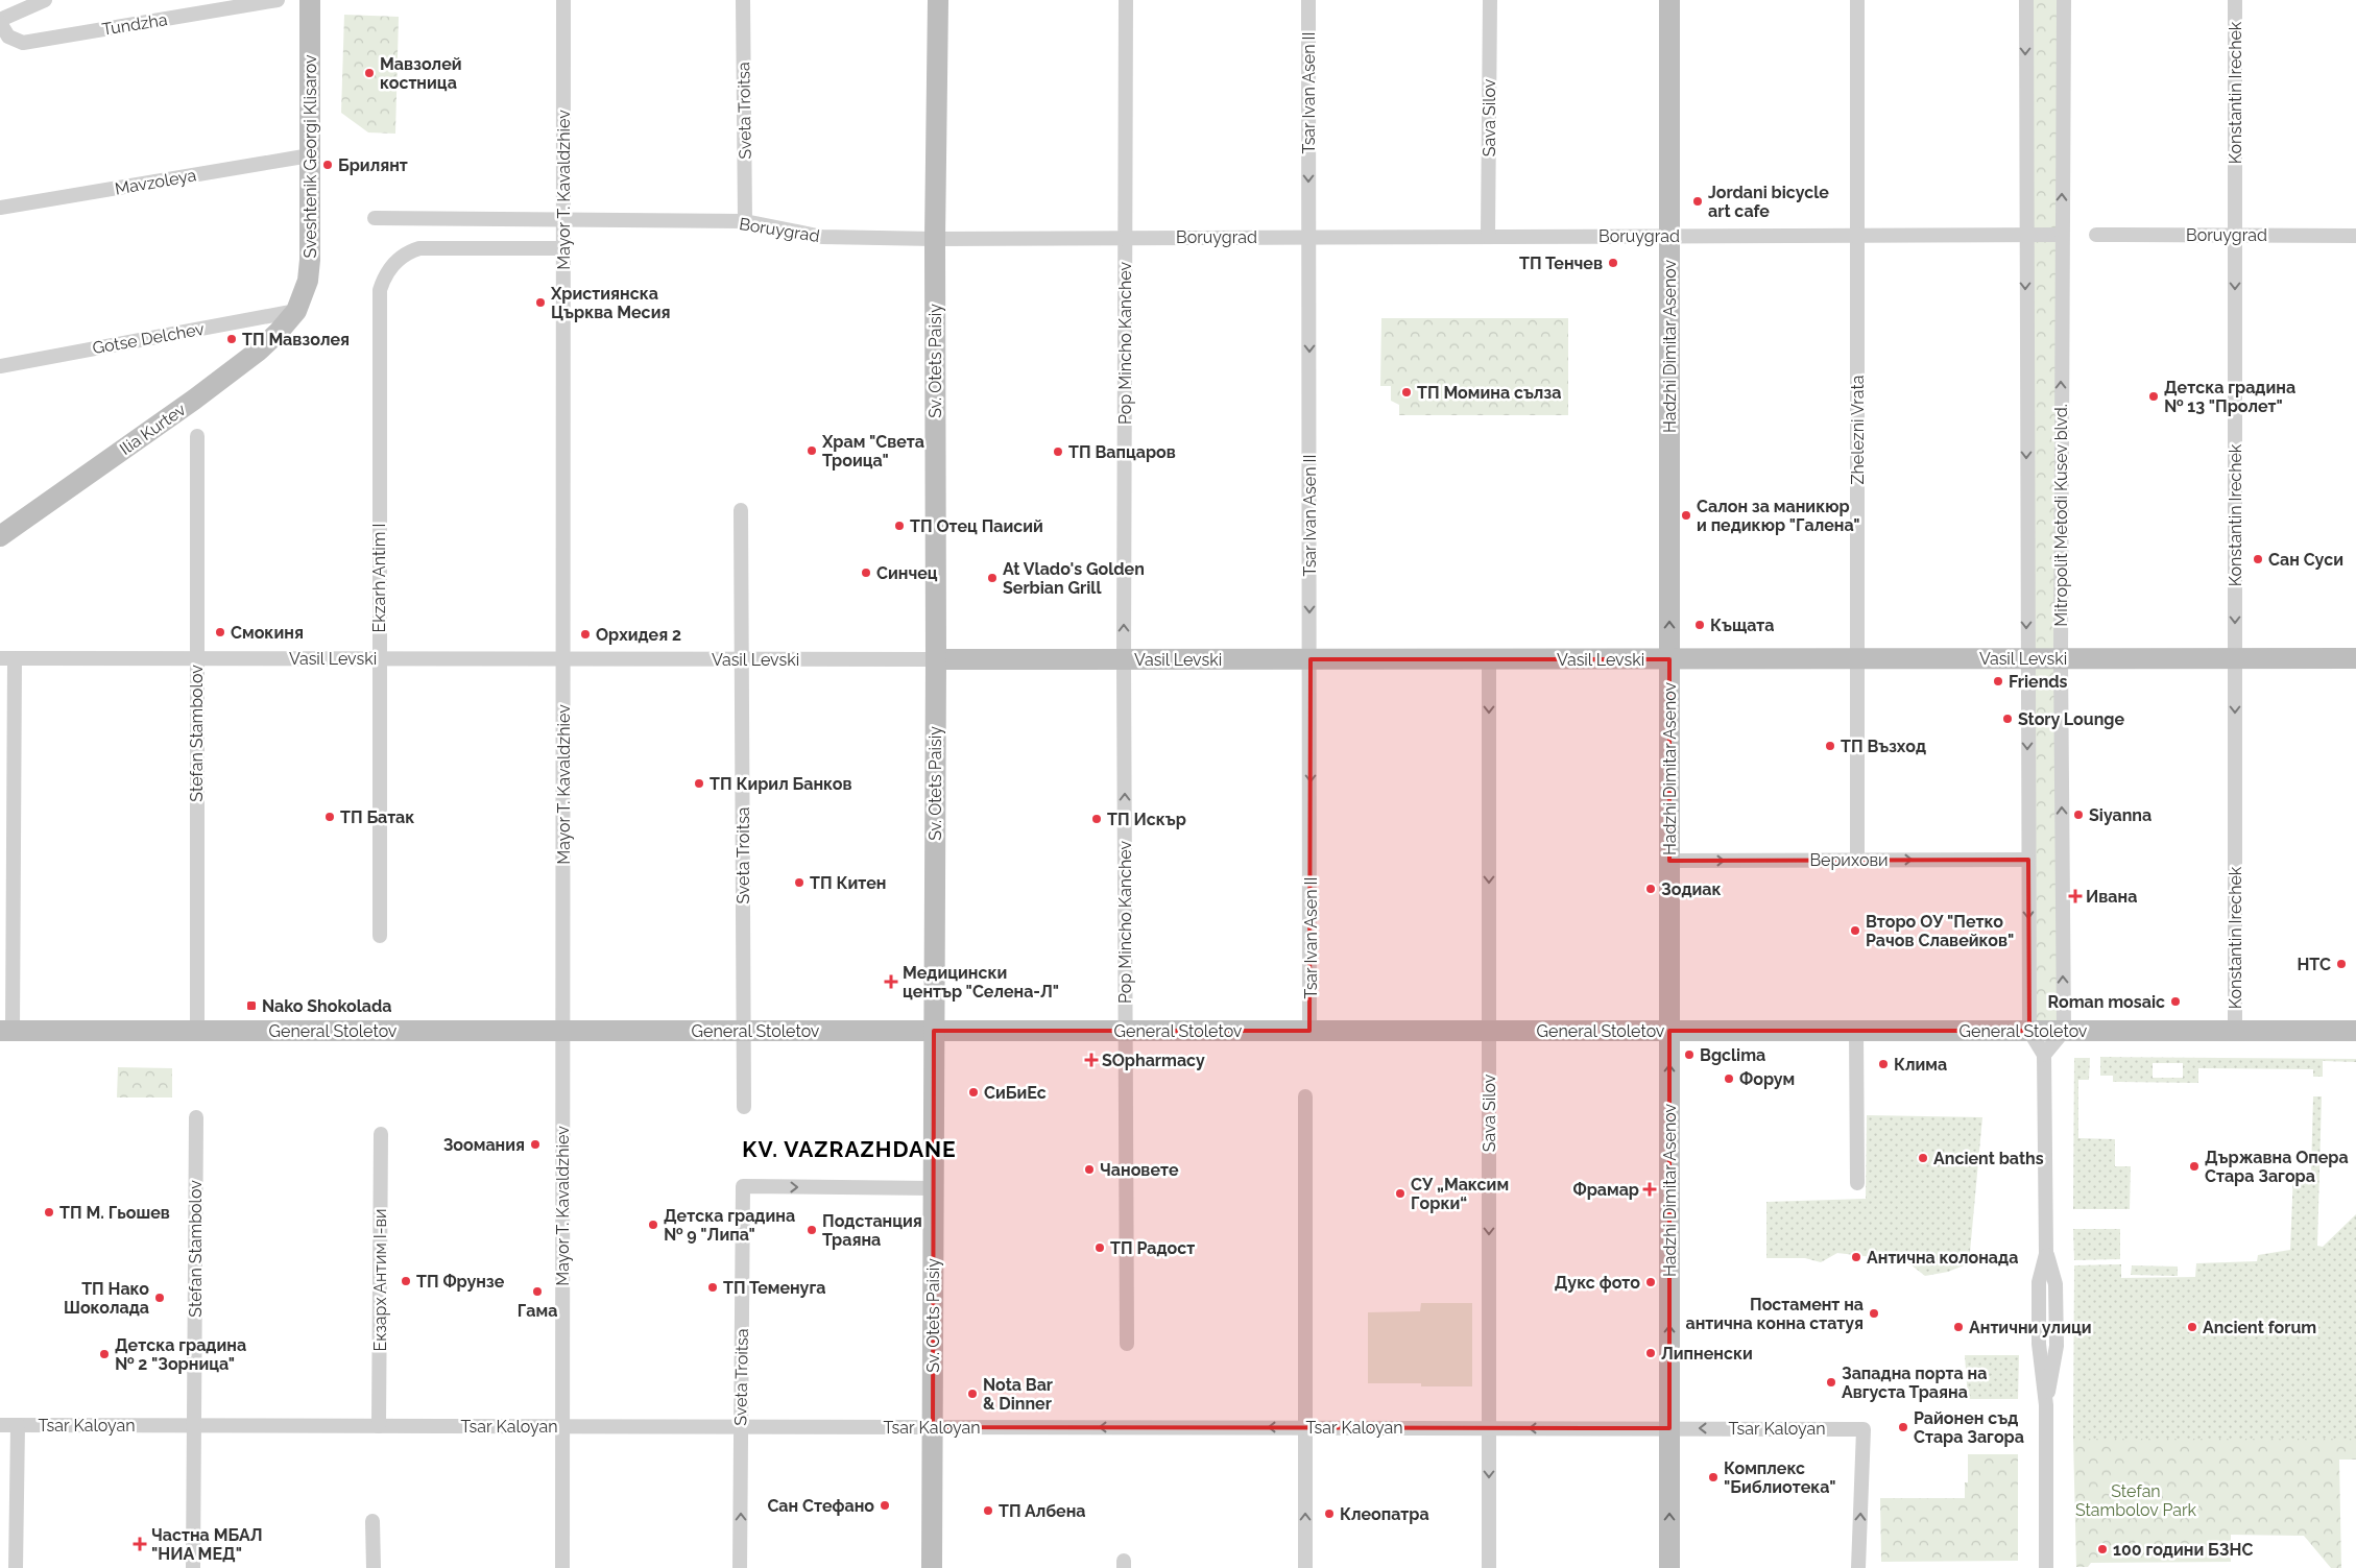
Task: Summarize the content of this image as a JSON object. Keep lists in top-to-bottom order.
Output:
{
  "streets": {
    "street": [
      "Tundzha",
      "Tsar Ivan Asen II",
      "Konstantin Irechek",
      "Sveta Troitsa",
      "Sava Silov",
      "Sveshtenik Georgi Klisarov",
      "Mavzoleya",
      "Mayor T. Kavaldzhiev",
      "Boruygrad",
      "Gotse Delchev",
      "Pop Mincho Kanchev",
      "Hadzhi Dimitar Asenov",
      "Sv. Otets Paisiy",
      "Ilia Kurtev",
      "Zhelezni Vrata",
      "Mitropolit Metodi Kusev blvd.",
      "Ekzarh Antim I",
      "Vasil Levski",
      "Stefan Stambolov",
      "Верихови",
      "General Stoletov",
      "Екзарх Антим I-ви",
      "Tsar Kaloyan"
    ]
  },
  "crossings": [
    ["Tsar Ivan Asen II", "Boruygrad"],
    ["Tsar Ivan Asen II", "Vasil Levski"],
    ["Tsar Ivan Asen II", "General Stoletov"],
    ["Konstantin Irechek", "Boruygrad"],
    ["Konstantin Irechek", "Vasil Levski"],
    ["Konstantin Irechek", "General Stoletov"],
    ["Sveta Troitsa", "Boruygrad"],
    ["Sveta Troitsa", "Sv. Otets Paisiy"],
    ["Sveta Troitsa", "Vasil Levski"],
    ["Sveta Troitsa", "General Stoletov"],
    ["Sveta Troitsa", "Tsar Kaloyan"],
    ["Sava Silov", "Boruygrad"],
    ["Sava Silov", "Vasil Levski"],
    ["Sava Silov", "General Stoletov"],
    ["Sava Silov", "Tsar Kaloyan"],
    ["Sveshtenik Georgi Klisarov", "Mavzoleya"],
    ["Sveshtenik Georgi Klisarov", "Gotse Delchev"],
    ["Sveshtenik Georgi Klisarov", "Ilia Kurtev"],
    ["Mayor T. Kavaldzhiev", "Boruygrad"],
    ["Mayor T. Kavaldzhiev", "Ekzarh Antim I"],
    ["Mayor T. Kavaldzhiev", "Vasil Levski"],
    ["Mayor T. Kavaldzhiev", "General Stoletov"],
    ["Mayor T. Kavaldzhiev", "Tsar Kaloyan"],
    ["Boruygrad", "Pop Mincho Kanchev"],
    ["Boruygrad", "Hadzhi Dimitar Asenov"],
    ["Boruygrad", "Sv. Otets Paisiy"],
    ["Boruygrad", "Zhelezni Vrata"],
    ["Boruygrad", "Mitropolit Metodi Kusev blvd."],
    ["Gotse Delchev", "Ilia Kurtev"],
    ["Pop Mincho Kanchev", "Vasil Levski"],
    ["Pop Mincho Kanchev", "General Stoletov"],
    ["Hadzhi Dimitar Asenov", "Vasil Levski"],
    ["Hadzhi Dimitar Asenov", "Верихови"],
    ["Hadzhi Dimitar Asenov", "General Stoletov"],
    ["Hadzhi Dimitar Asenov", "Tsar Kaloyan"],
    ["Sv. Otets Paisiy", "Vasil Levski"],
    ["Sv. Otets Paisiy", "General Stoletov"],
    ["Sv. Otets Paisiy", "Tsar Kaloyan"],
    ["Zhelezni Vrata", "Vasil Levski"],
    ["Zhelezni Vrata", "Верихови"],
    ["Mitropolit Metodi Kusev blvd.", "Vasil Levski"],
    ["Mitropolit Metodi Kusev blvd.", "Верихови"],
    ["Mitropolit Metodi Kusev blvd.", "General Stoletov"],
    ["Ekzarh Antim I", "Vasil Levski"],
    ["Vasil Levski", "Stefan Stambolov"],
    ["Stefan Stambolov", "General Stoletov"],
    ["Stefan Stambolov", "Tsar Kaloyan"],
    ["Екзарх Антим I-ви", "Tsar Kaloyan"]
  ],
  "one_way": [
    "Tsar Ivan Asen II",
    "Konstantin Irechek",
    "Sava Silov",
    "Pop Mincho Kanchev",
    "Hadzhi Dimitar Asenov",
    "Верихови",
    "Tsar Kaloyan"
  ],
  "districts": ["KV. VAZRAZHDANE"],
  "parks": ["Stefan Stambolov Park"],
  "places": {
    "other": [
      "Мавзолей костница",
      "Брилянт",
      "Jordani bicycle art cafe",
      "ТП Тенчев",
      "Християнска Църква Месия",
      "ТП Мавзолея",
      "ТП Момина сълза",
      "Детска градина № 13 \"Пролет\"",
      "Храм \"Света Троица\"",
      "ТП Вапцаров",
      "Салон за маникюр и педикюр \"Галена\"",
      "ТП Отец Паисий",
      "Сан Суси",
      "Синчец",
      "At Vlado's Golden Serbian Grill",
      "Къщата",
      "Смокиня",
      "Орхидея 2",
      "Friends",
      "Story Lounge",
      "ТП Възход",
      "ТП Кирил Банков",
      "Siyanna",
      "ТП Батак",
      "ТП Искър",
      "ТП Китен",
      "Зодиак",
      "Второ ОУ \"Петко Рачов Славейков\"",
      "НТС",
      "Roman mosaic",
      "Bgclima",
      "Клима",
      "Форум",
      "СиБиЕс",
      "Зоомания",
      "Ancient baths",
      "Държавна Опера Стара Загора",
      "Чановете",
      "СУ „Максим Горки“",
      "ТП М. Гьошев",
      "Детска градина № 9 \"Липа\"",
      "Подстанция Траяна",
      "ТП Радост",
      "Антична колонада",
      "ТП Фрунзе",
      "Дукс фото",
      "ТП Теменуга",
      "Гама",
      "ТП Нако Шоколада",
      "Постамент на антична конна статуя",
      "Антични улици",
      "Ancient forum",
      "Липненски",
      "Детска градина № 2 \"Зорница\"",
      "Западна порта на Августа Траяна",
      "Nota Bar & Dinner",
      "Районен съд Стара Загора",
      "Комплекс \"Библиотека\"",
      "Сан Стефано",
      "ТП Албена",
      "Клеопатра",
      "100 години БЗНС"
    ],
    "health": [
      "Ивана",
      "Медицински център \"Селена-Л\"",
      "SOpharmacy",
      "Фрамар",
      "Частна МБАЛ \"НИА МЕД\""
    ],
    "transit": ["Nako Shokolada"]
  }
}
